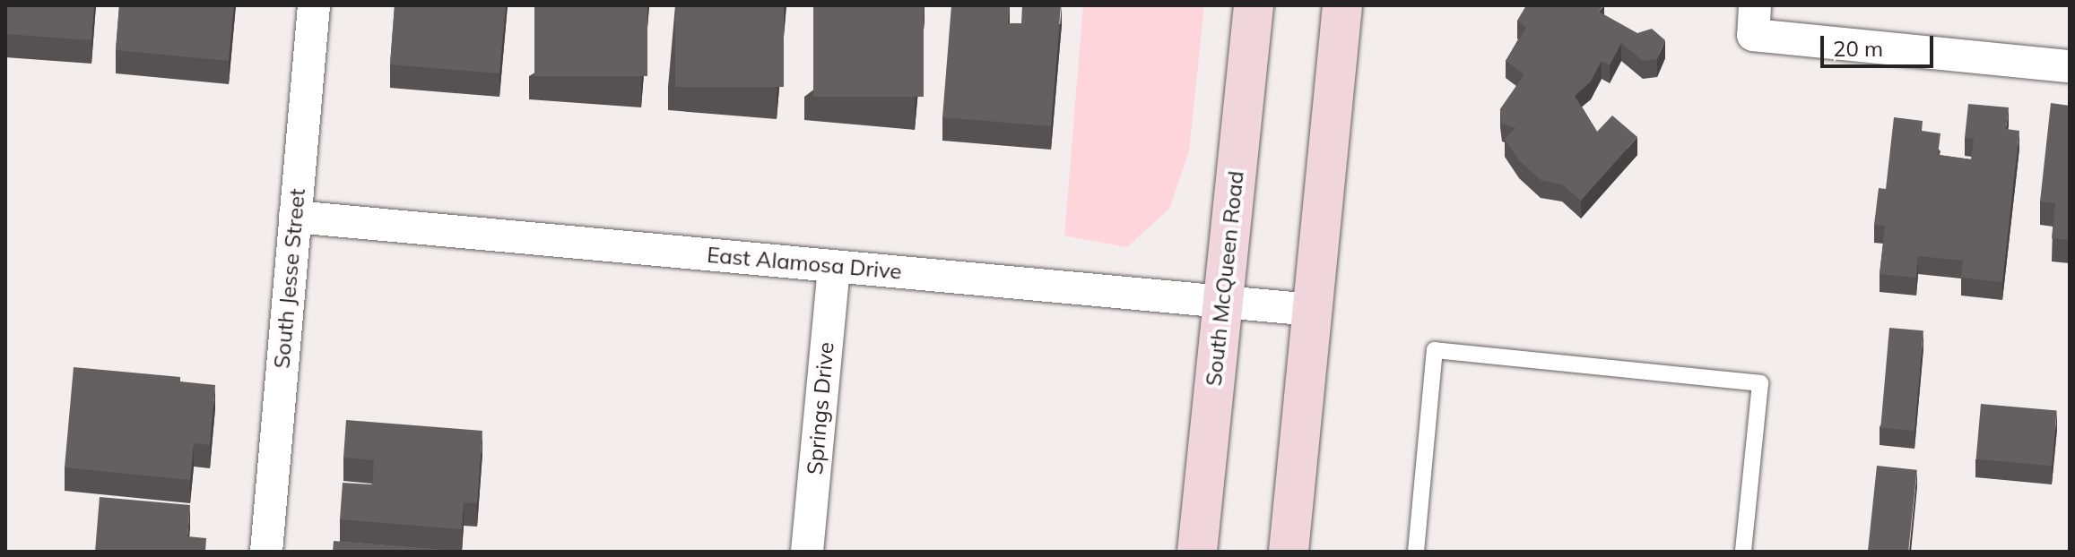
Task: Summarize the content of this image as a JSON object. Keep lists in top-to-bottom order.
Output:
{
  "streets": {
    "main road": ["South McQueen Road"],
    "street": ["East Alamosa Drive", "South Jesse Street", "Springs Drive"]
  },
  "crossings": [
    ["East Alamosa Drive", "South Jesse Street"],
    ["East Alamosa Drive", "South McQueen Road"],
    ["East Alamosa Drive", "Springs Drive"]
  ],
  "scale_bar": "20 m"
}
